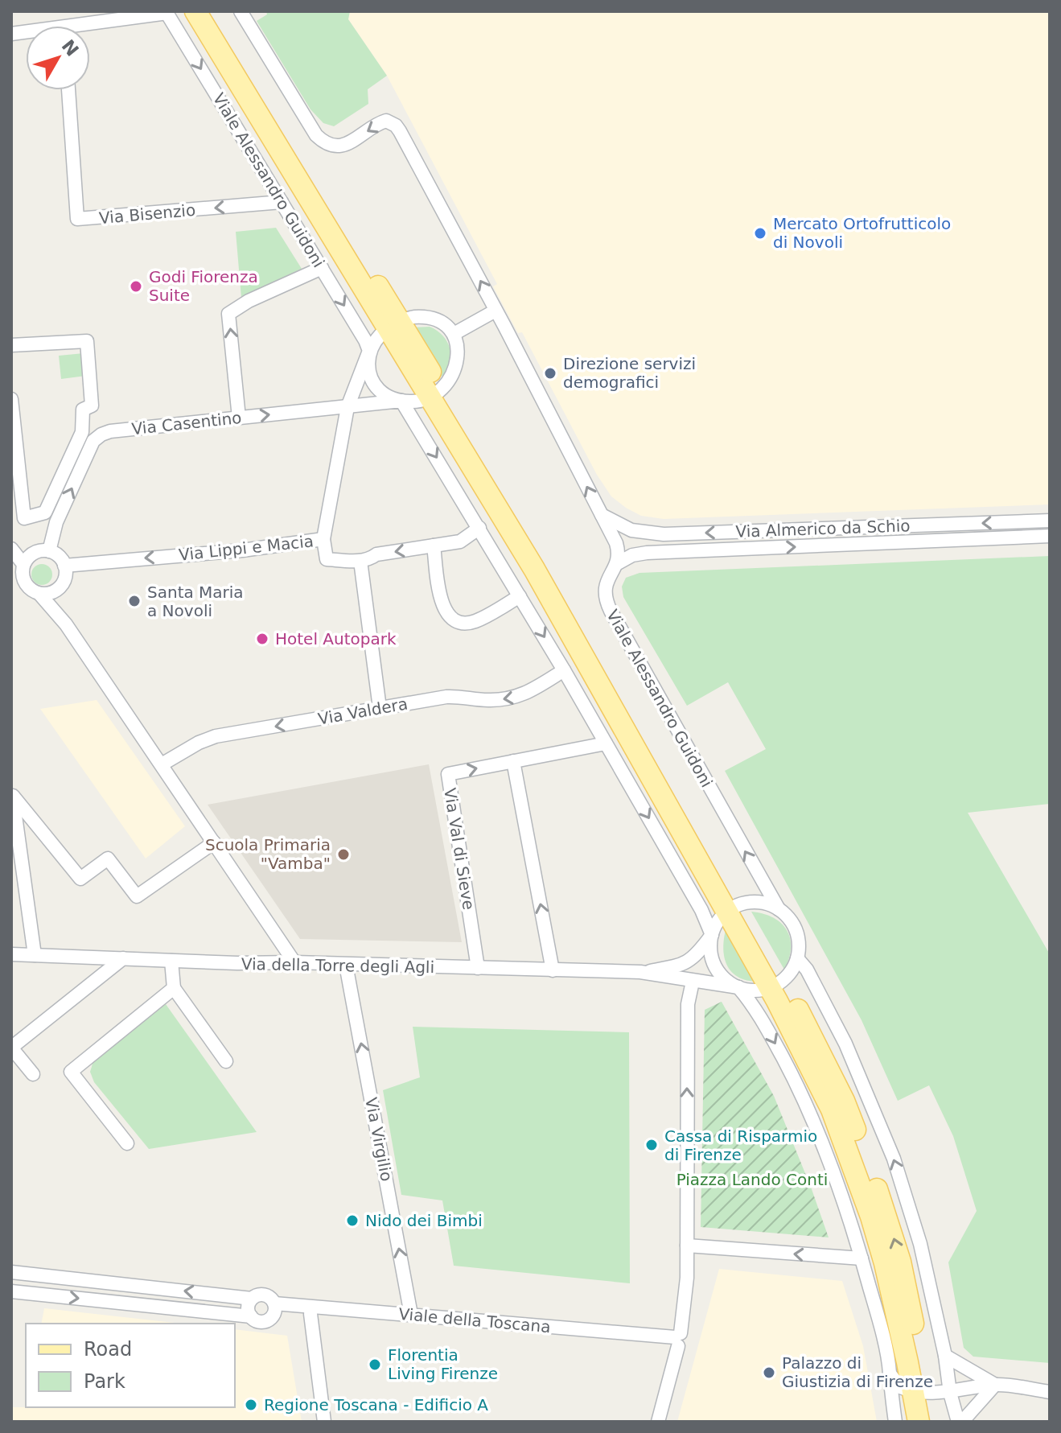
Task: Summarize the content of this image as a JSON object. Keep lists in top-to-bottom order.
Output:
{
  "streets": {
    "main road": ["Viale Alessandro Guidoni"],
    "street": [
      "Via Bisenzio",
      "Via Casentino",
      "Via Almerico da Schio",
      "Via Lippi e Macia",
      "Via Valdera",
      "Via Val di Sieve",
      "Via della Torre degli Agli",
      "Via Virgilio",
      "Viale della Toscana"
    ]
  },
  "crossings": [
    ["Viale Alessandro Guidoni", "Via Bisenzio"],
    ["Viale Alessandro Guidoni", "Via Casentino"],
    ["Viale Alessandro Guidoni", "Via Almerico da Schio"],
    ["Viale Alessandro Guidoni", "Via Lippi e Macia"],
    ["Viale Alessandro Guidoni", "Via Valdera"],
    ["Viale Alessandro Guidoni", "Via Val di Sieve"],
    ["Viale Alessandro Guidoni", "Via della Torre degli Agli"],
    ["Via Casentino", "Via Lippi e Macia"],
    ["Via Val di Sieve", "Via della Torre degli Agli"],
    ["Via della Torre degli Agli", "Via Virgilio"],
    ["Via Virgilio", "Viale della Toscana"]
  ],
  "one_way": [
    "Via Casentino",
    "Via Lippi e Macia",
    "Via Valdera",
    "Via Virgilio"
  ],
  "parks": ["Piazza Lando Conti"],
  "places": [
    "Mercato Ortofrutticolo di Novoli",
    "Godi Fiorenza Suite",
    "Direzione servizi demografici",
    "Santa Maria a Novoli",
    "Hotel Autopark",
    "Scuola Primaria \"Vamba\"",
    "Cassa di Risparmio di Firenze",
    "Nido dei Bimbi",
    "Florentia Living Firenze",
    "Palazzo di Giustizia di Firenze",
    "Regione Toscana - Edificio A"
  ],
  "legend": ["Road", "Park"],
  "north": "top right"
}
